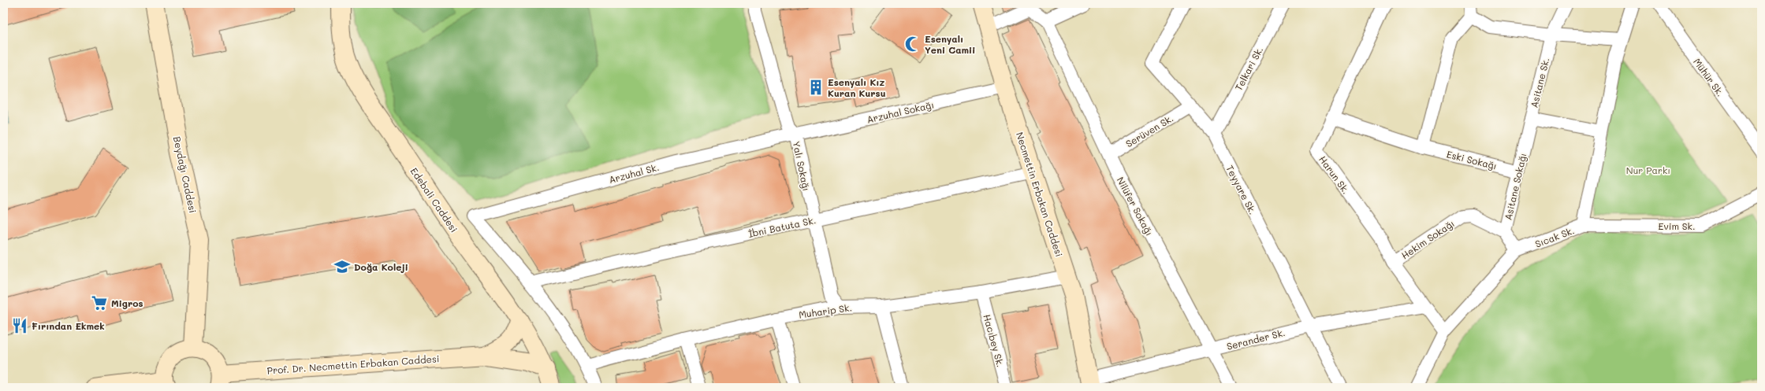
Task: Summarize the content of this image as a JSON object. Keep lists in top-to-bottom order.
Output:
{
  "streets": {
    "street": [
      "Telkari Sk.",
      "Mühür Sk.",
      "Asitane Sk.",
      "Arzuhal Sokağı",
      "Serüven Sk.",
      "Eski Sokağı",
      "Yalı Sokağı",
      "Arzuhal Sk.",
      "Beydağı Caddesi",
      "Harun Sk.",
      "Asitane Sokağı",
      "Teyyare Sk.",
      "Necmettin Erbakan Caddesi",
      "Edebali Caddesi",
      "Nilüfer Sokağı",
      "Evim Sk.",
      "İbni Batuta Sk.",
      "Sıcak Sk.",
      "Hekim Sokağı",
      "Muharip Sk.",
      "Serander Sk.",
      "Hacıbey Sk.",
      "Prof. Dr. Necmettin Erbakan Caddesi"
    ]
  },
  "crossings": [
    ["Telkari Sk.", "Teyyare Sk."],
    ["Asitane Sk.", "Asitane Sokağı"],
    ["Asitane Sk.", "Sıcak Sk."],
    ["Arzuhal Sokağı", "Yalı Sokağı"],
    ["Arzuhal Sokağı", "Arzuhal Sk."],
    ["Arzuhal Sokağı", "Necmettin Erbakan Caddesi"],
    ["Serüven Sk.", "Teyyare Sk."],
    ["Serüven Sk.", "Nilüfer Sokağı"],
    ["Eski Sokağı", "Harun Sk."],
    ["Eski Sokağı", "Asitane Sokağı"],
    ["Yalı Sokağı", "Arzuhal Sk."],
    ["Yalı Sokağı", "İbni Batuta Sk."],
    ["Yalı Sokağı", "Muharip Sk."],
    ["Arzuhal Sk.", "İbni Batuta Sk."],
    ["Harun Sk.", "Sıcak Sk."],
    ["Harun Sk.", "Hekim Sokağı"],
    ["Harun Sk.", "Serander Sk."],
    ["Asitane Sokağı", "Sıcak Sk."],
    ["Asitane Sokağı", "Hekim Sokağı"],
    ["Teyyare Sk.", "Serander Sk."],
    ["Necmettin Erbakan Caddesi", "İbni Batuta Sk."],
    ["Necmettin Erbakan Caddesi", "Muharip Sk."],
    ["Necmettin Erbakan Caddesi", "Serander Sk."],
    ["Nilüfer Sokağı", "Serander Sk."],
    ["Evim Sk.", "Sıcak Sk."],
    ["Muharip Sk.", "Hacıbey Sk."]
  ],
  "parks": ["Nur Parkı"],
  "places": {
    "mosque": ["Esenyalı Yeni Camii"],
    "building": ["Esenyalı Kız Kuran Kursu"],
    "school or university": ["Doğa Koleji"],
    "supermarket": ["Migros"],
    "restaurant": ["Fırından Ekmek"]
  }
}
